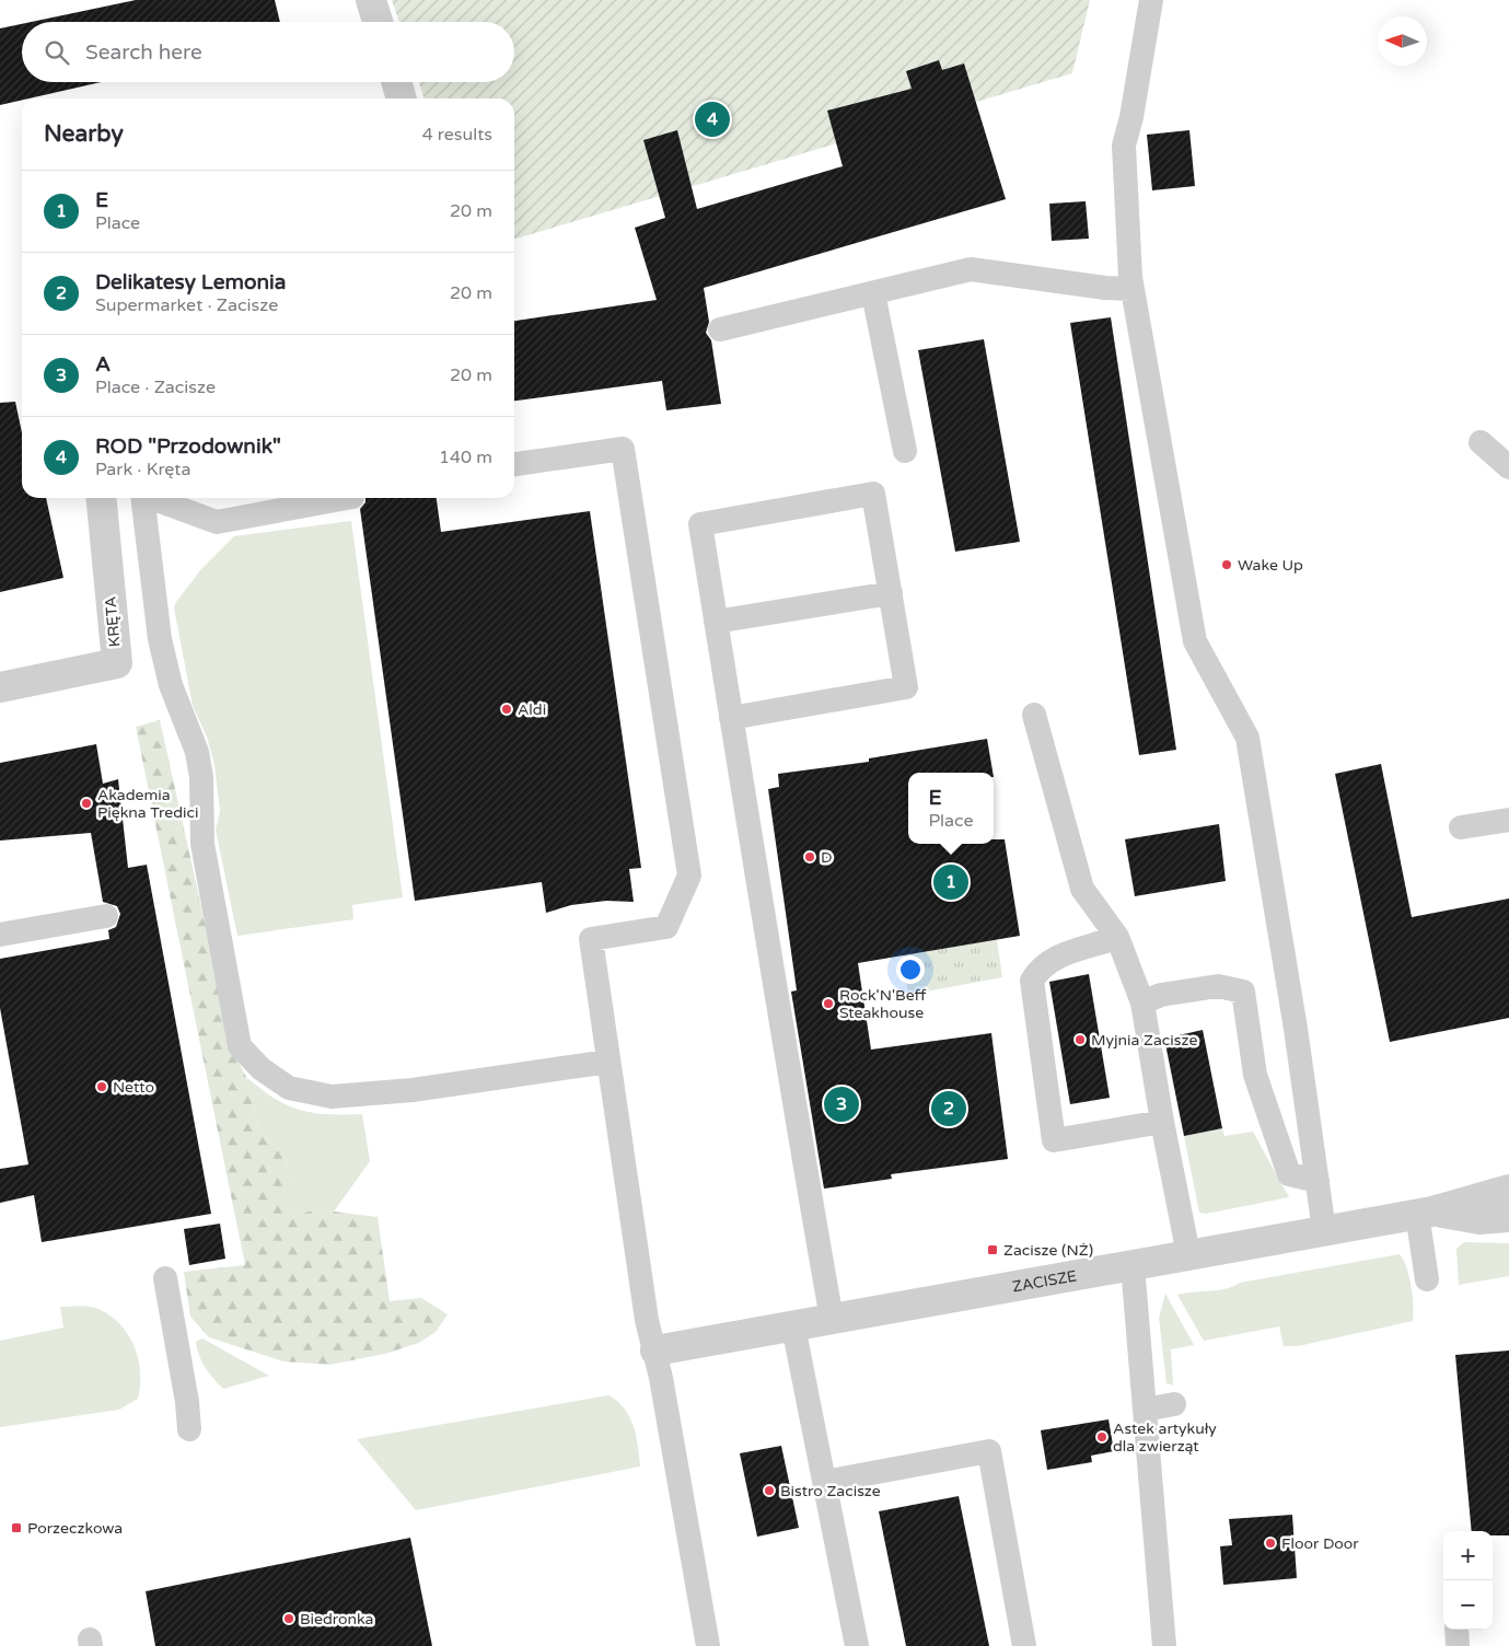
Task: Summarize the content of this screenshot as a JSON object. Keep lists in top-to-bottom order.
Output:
{
  "streets": {
    "street": ["KRĘTA", "ZACISZE"]
  },
  "places": {
    "other": [
      "Wake Up",
      "Aldi",
      "Akademia Piękna Tredici",
      "D",
      "Rock'N'Beff Steakhouse",
      "Myjnia Zacisze",
      "Netto",
      "Astek artykuły dla zwierząt",
      "Bistro Zacisze",
      "Floor Door",
      "Biedronka"
    ],
    "transit": ["Zacisze (NŻ)", "Porzeczkowa"]
  },
  "north": "left",
  "page": {
    "search": "Search here",
    "heading": ["Nearby", "4 results"],
    "pins": [
      "4",
      "1",
      "3",
      "2"
    ],
    "list": [
      {
        "mark": "1",
        "name": "E",
        "note": "Place",
        "value": "20 m"
      },
      {
        "mark": "2",
        "name": "Delikatesy Lemonia",
        "note": "Supermarket · Zacisze",
        "value": "20 m"
      },
      {
        "mark": "3",
        "name": "A",
        "note": "Place · Zacisze",
        "value": "20 m"
      },
      {
        "mark": "4",
        "name": "ROD \"Przodownik\"",
        "note": "Park · Kręta",
        "value": "140 m"
      }
    ],
    "popup": ["E", "Place"],
    "map_buttons": ["+", "−"]
  }
}
